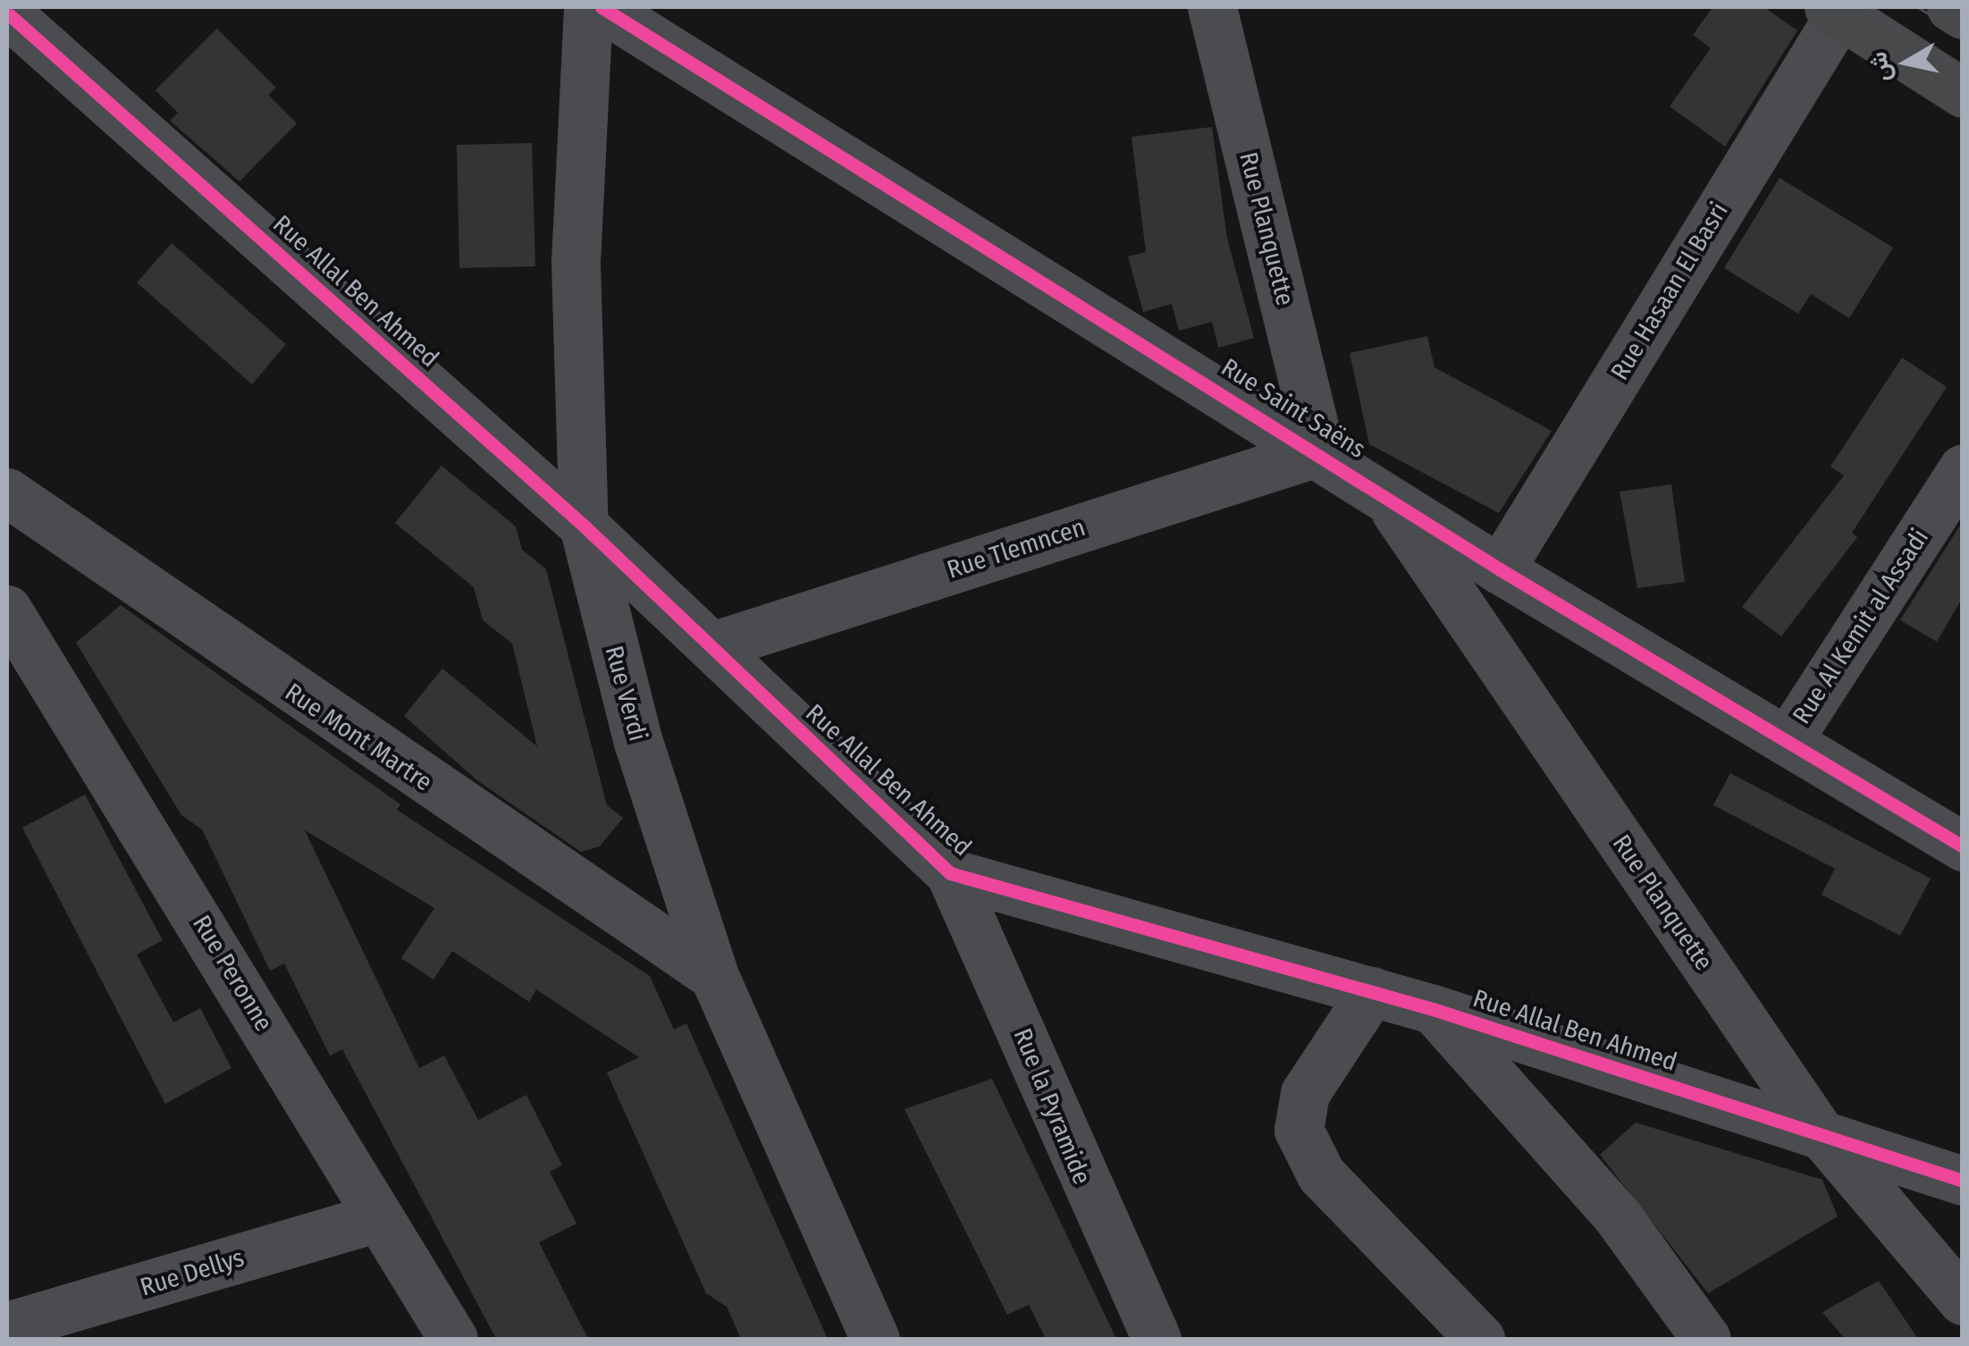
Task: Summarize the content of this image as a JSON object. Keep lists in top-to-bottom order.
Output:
{
  "streets": {
    "street": [
      "Rue Planquette",
      "Rue Allal Ben Ahmed",
      "Rue Hasaan El Basri",
      "Rue Saint Saëns",
      "Rue Tlemncen",
      "Rue Al Kemit al Assadi",
      "Rue Verdi",
      "Rue Mont Martre",
      "Rue Peronne",
      "Rue la Pyramide",
      "Rue Dellys"
    ]
  },
  "crossings": [
    ["Rue Planquette", "Rue Allal Ben Ahmed"],
    ["Rue Planquette", "Rue Saint Saëns"],
    ["Rue Planquette", "Rue Tlemncen"],
    ["Rue Allal Ben Ahmed", "Rue Tlemncen"],
    ["Rue Allal Ben Ahmed", "Rue Verdi"],
    ["Rue Allal Ben Ahmed", "Rue la Pyramide"],
    ["Rue Hasaan El Basri", "Rue Saint Saëns"],
    ["Rue Saint Saëns", "Rue Tlemncen"],
    ["Rue Saint Saëns", "Rue Al Kemit al Assadi"],
    ["Rue Verdi", "Rue Mont Martre"],
    ["Rue Peronne", "Rue Dellys"]
  ],
  "north": "left"
}
